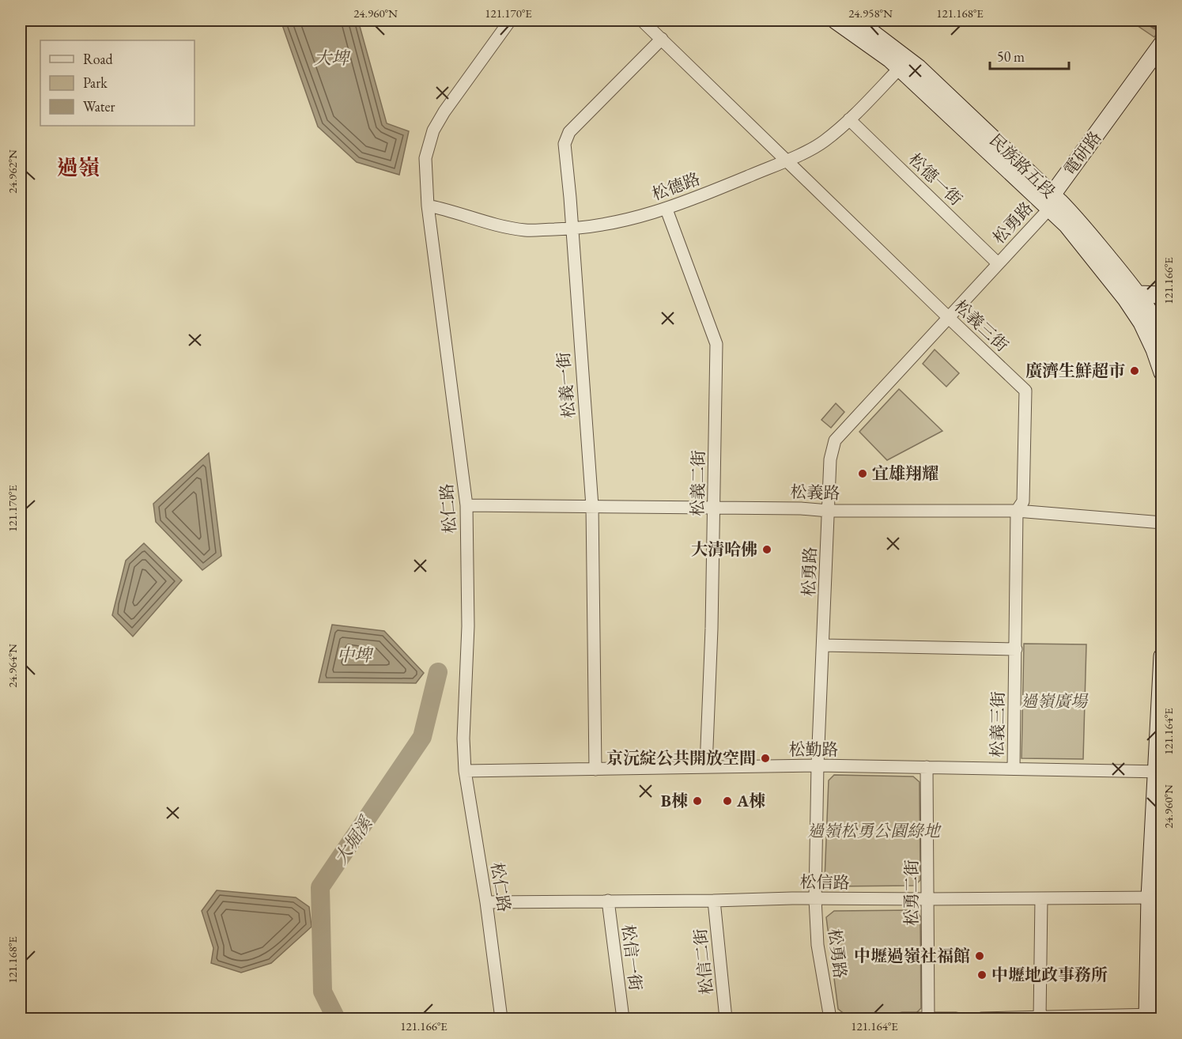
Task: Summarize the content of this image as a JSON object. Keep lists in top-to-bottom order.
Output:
{
  "streets": {
    "main road": ["電研路", "民族路五段"],
    "street": [
      "松德一街",
      "松德路",
      "松勇路",
      "松義三街",
      "松義一街",
      "松義二街",
      "松義路",
      "松仁路",
      "松勤路",
      "松信路",
      "松勇二街",
      "松信一街",
      "松信二街"
    ]
  },
  "crossings": [
    ["電研路", "民族路五段"],
    ["電研路", "松勇路"],
    ["民族路五段", "松德路"],
    ["民族路五段", "松勇路"],
    ["松德一街", "松德路"],
    ["松德一街", "松勇路"],
    ["松德路", "松義三街"],
    ["松德路", "松義一街"],
    ["松德路", "松義二街"],
    ["松德路", "松仁路"],
    ["松勇路", "松義三街"],
    ["松勇路", "松義路"],
    ["松勇路", "松勤路"],
    ["松勇路", "松信路"],
    ["松義三街", "松義一街"],
    ["松義三街", "松義路"],
    ["松義三街", "松勤路"],
    ["松義一街", "松義路"],
    ["松義一街", "松勤路"],
    ["松義二街", "松義路"],
    ["松義二街", "松勤路"],
    ["松義路", "松仁路"],
    ["松仁路", "松勤路"],
    ["松仁路", "松信路"],
    ["松勤路", "松勇二街"],
    ["松信路", "松勇二街"],
    ["松信路", "松信一街"],
    ["松信路", "松信二街"]
  ],
  "districts": ["過嶺"],
  "water": ["大埤", "中埤", "大堀溪"],
  "parks": ["過嶺廣場", "過嶺松勇公園綠地"],
  "places": [
    "廣濟生鮮超市",
    "宜雄翔耀",
    "大清哈佛",
    "京沅綻公共開放空間",
    "B棟",
    "A棟",
    "中壢過嶺社福館",
    "中壢地政事務所"
  ],
  "legend": ["Road", "Park", "Water"],
  "scale_bar": "50 m",
  "coordinates": [
    "24.960°N",
    "121.170°E",
    "24.958°N",
    "121.168°E",
    "24.962°N",
    "121.166°E",
    "24.964°N",
    "121.164°E"
  ]
}
